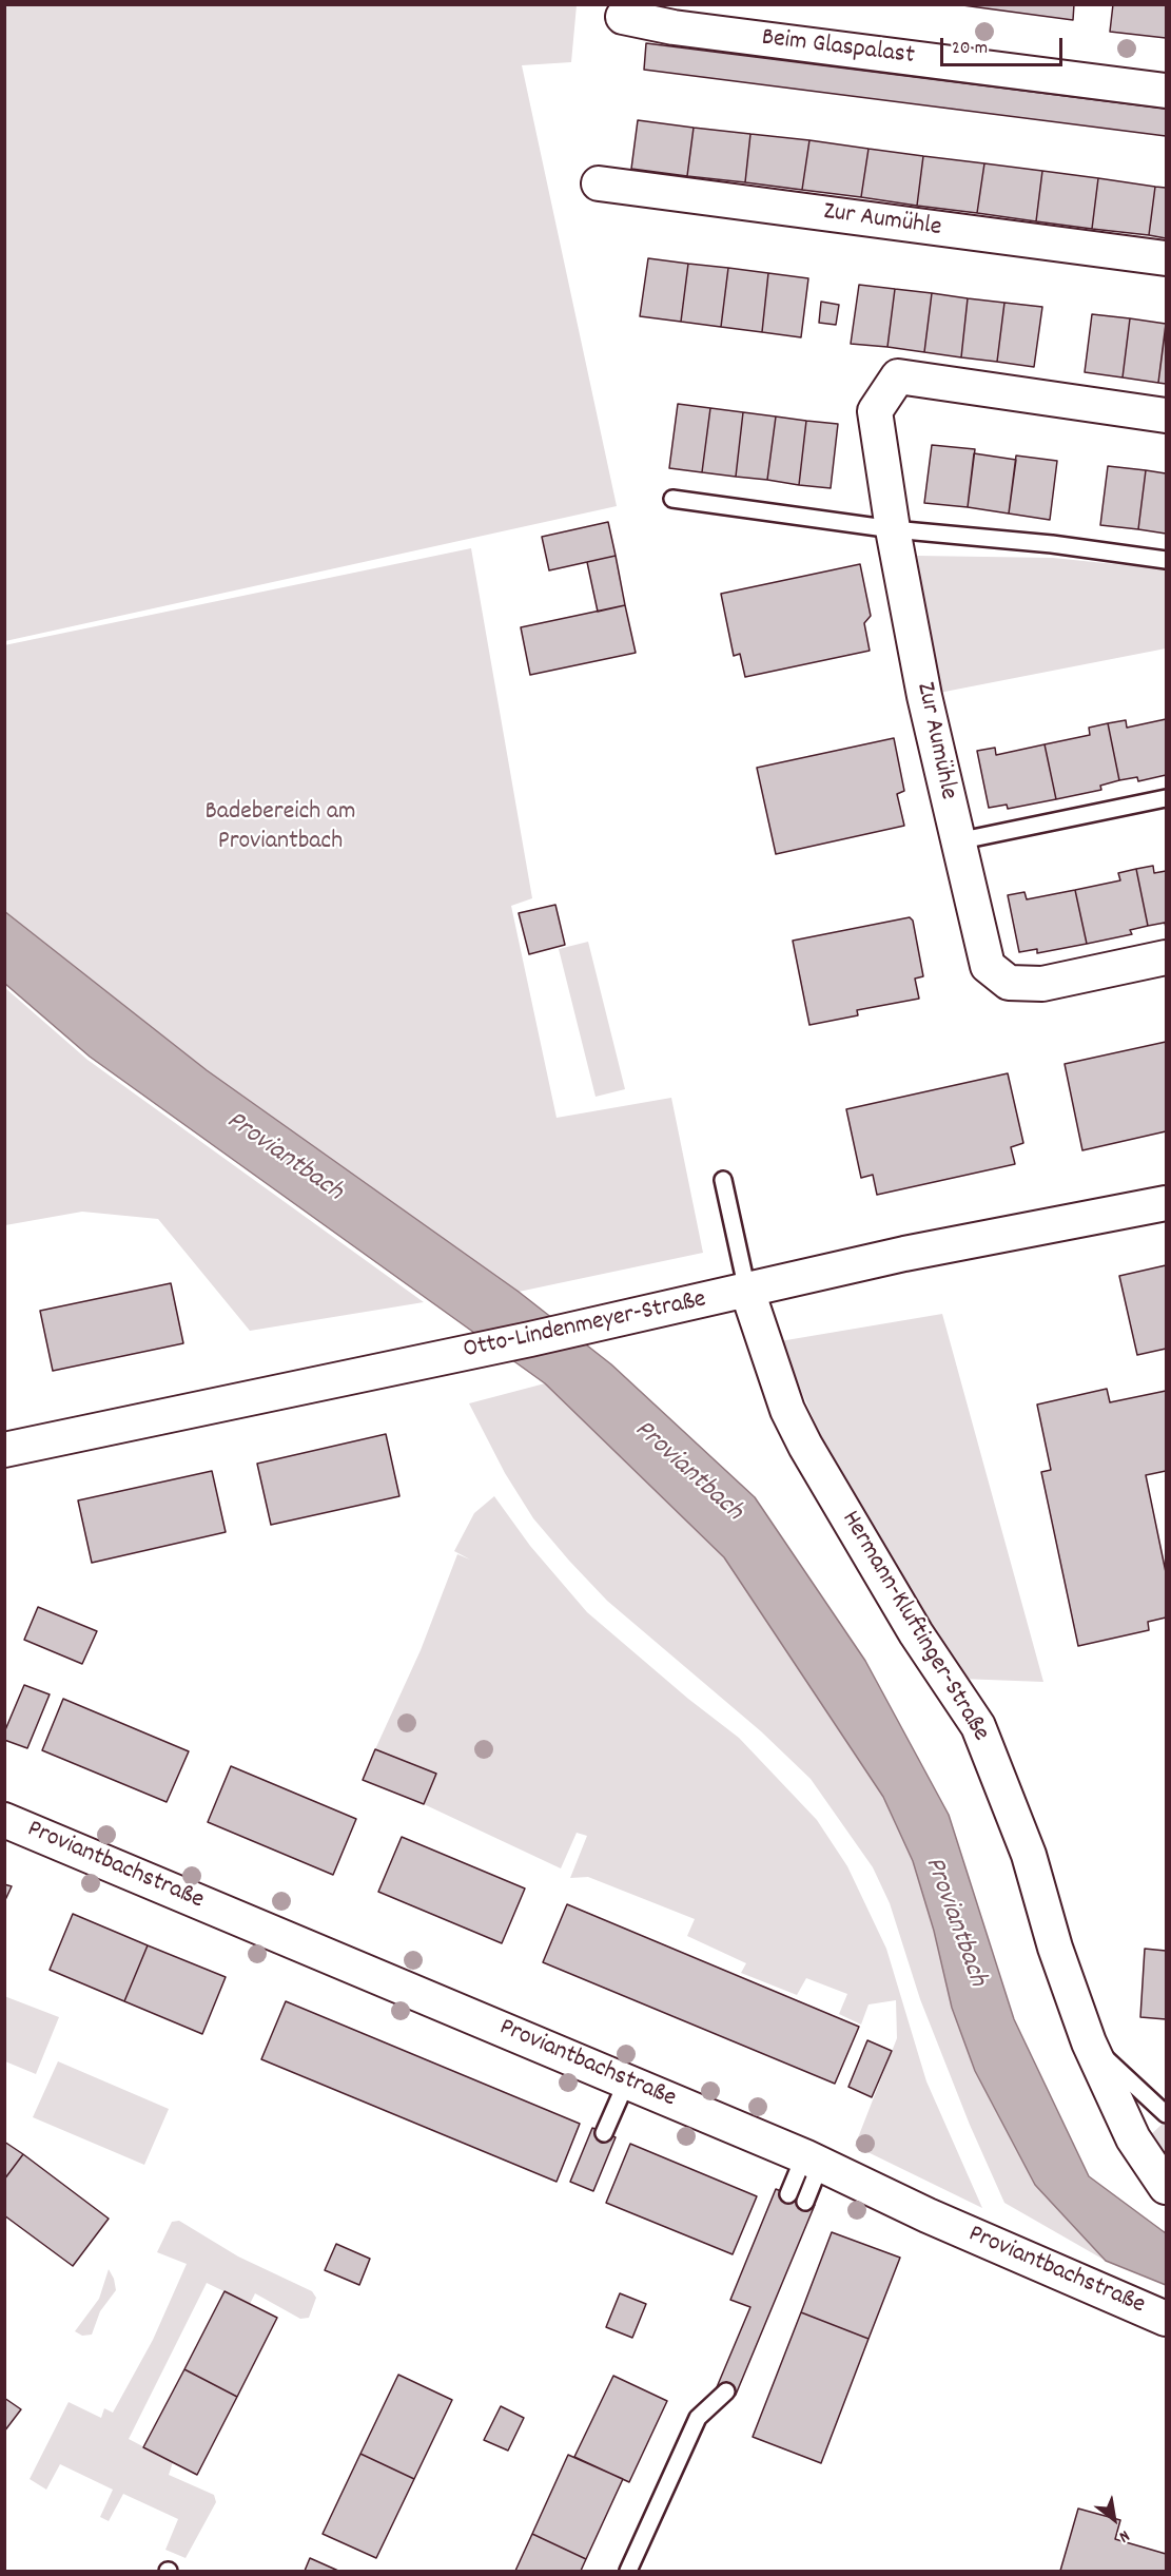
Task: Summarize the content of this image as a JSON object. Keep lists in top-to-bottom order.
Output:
{
  "streets": {
    "street": [
      "Beim Glaspalast",
      "Zur Aumühle",
      "Otto-Lindenmeyer-Straße",
      "Hermann-Kluftinger-Straße",
      "Proviantbachstraße"
    ]
  },
  "crossings": [
    ["Otto-Lindenmeyer-Straße", "Hermann-Kluftinger-Straße"]
  ],
  "water": ["Proviantbach"],
  "parks": ["Badebereich am Proviantbach"],
  "scale_bar": "20 m",
  "north": "bottom right"
}
